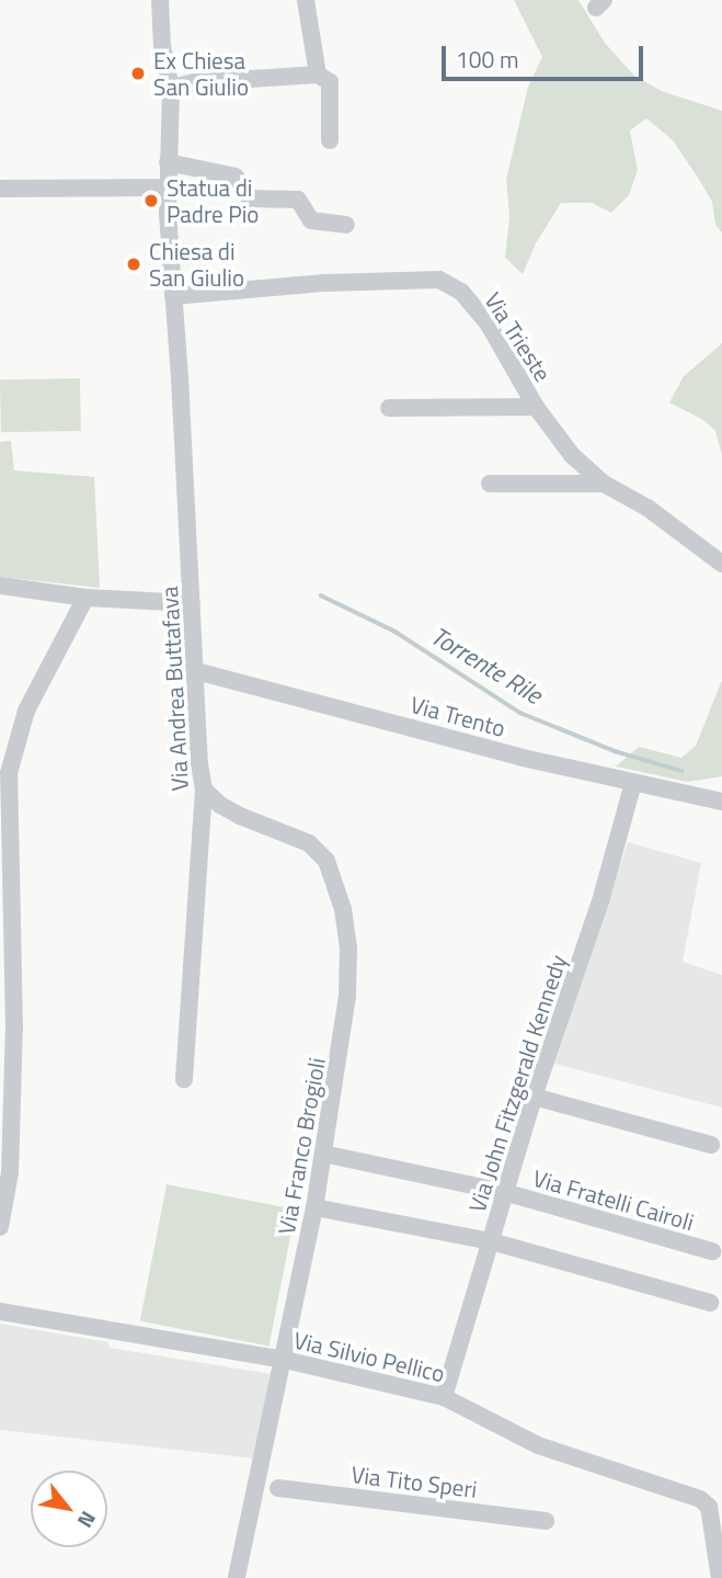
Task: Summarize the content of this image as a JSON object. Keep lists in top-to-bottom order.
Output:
{
  "streets": {
    "street": [
      "Via Trieste",
      "Via Andrea Buttafava",
      "Via Trento",
      "Via John Fitzgerald Kennedy",
      "Via Franco Brogioli",
      "Via Fratelli Cairoli",
      "Via Silvio Pellico",
      "Via Tito Speri"
    ]
  },
  "crossings": [
    ["Via Trieste", "Via Andrea Buttafava"],
    ["Via Andrea Buttafava", "Via Trento"],
    ["Via Andrea Buttafava", "Via Franco Brogioli"],
    ["Via Trento", "Via John Fitzgerald Kennedy"],
    ["Via John Fitzgerald Kennedy", "Via Fratelli Cairoli"],
    ["Via John Fitzgerald Kennedy", "Via Silvio Pellico"],
    ["Via Franco Brogioli", "Via Fratelli Cairoli"],
    ["Via Franco Brogioli", "Via Silvio Pellico"],
    ["Via Franco Brogioli", "Via Tito Speri"]
  ],
  "water": ["Torrente Rile"],
  "places": ["Ex Chiesa San Giulio", "Statua di Padre Pio", "Chiesa di San Giulio"],
  "scale_bar": "100 m",
  "north": "bottom right"
}
